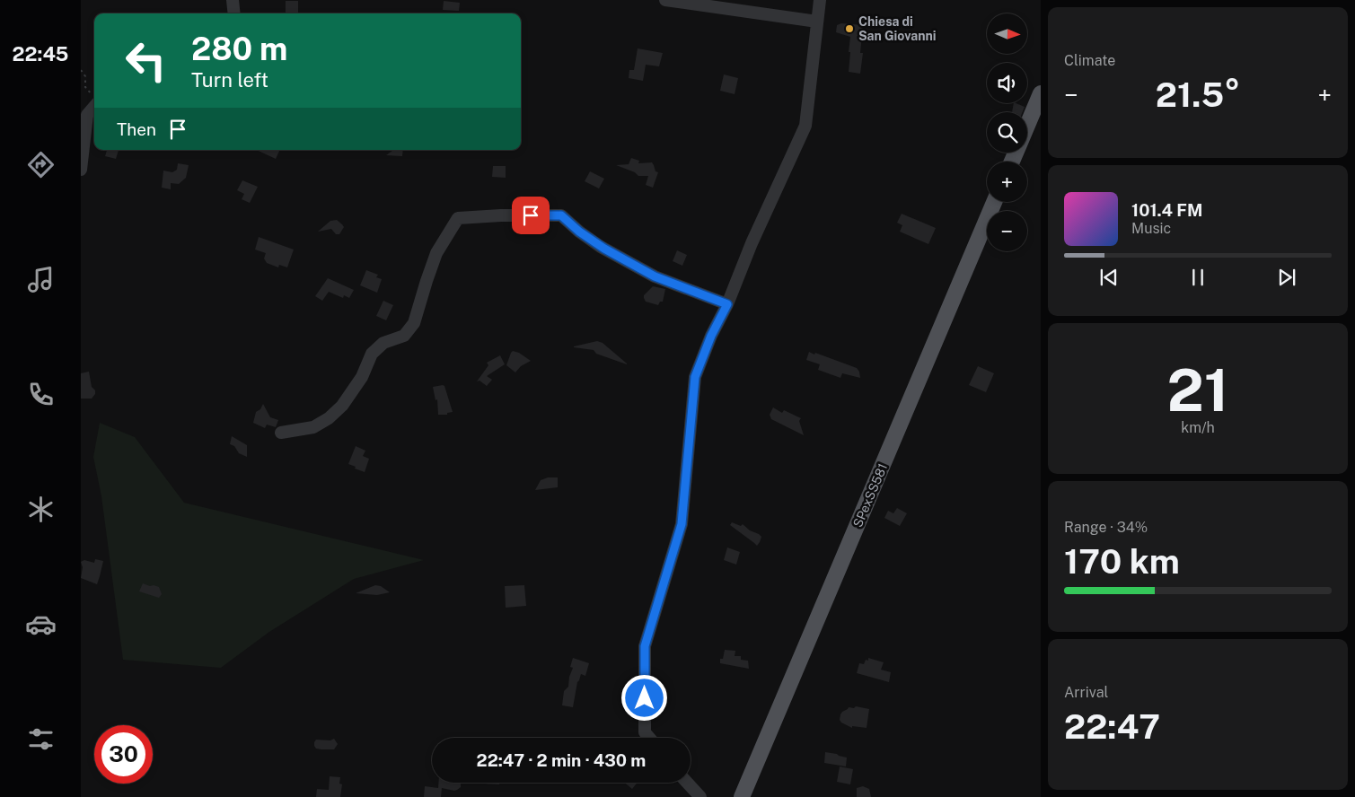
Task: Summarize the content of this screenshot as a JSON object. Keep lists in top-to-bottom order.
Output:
{
  "streets": {
    "main road": ["SPexSS581"]
  },
  "places": ["Chiesa di San Giovanni"],
  "north": "right",
  "page": {
    "tabs": "22:45",
    "tile": [
      "Climate",
      ["21", "km/h"],
      ["Range · 34%", "170 km"],
      ["Arrival", "22:47"]
    ],
    "map_buttons": ["+", "−"],
    "turn": ["280 m", "Turn left"],
    "heat": ["−", "21.5°", "+"],
    "then": "Then",
    "song": ["101.4 FM", "Music"],
    "limit": "30",
    "trip": "22:47 · 2 min · 430 m"
  }
}
